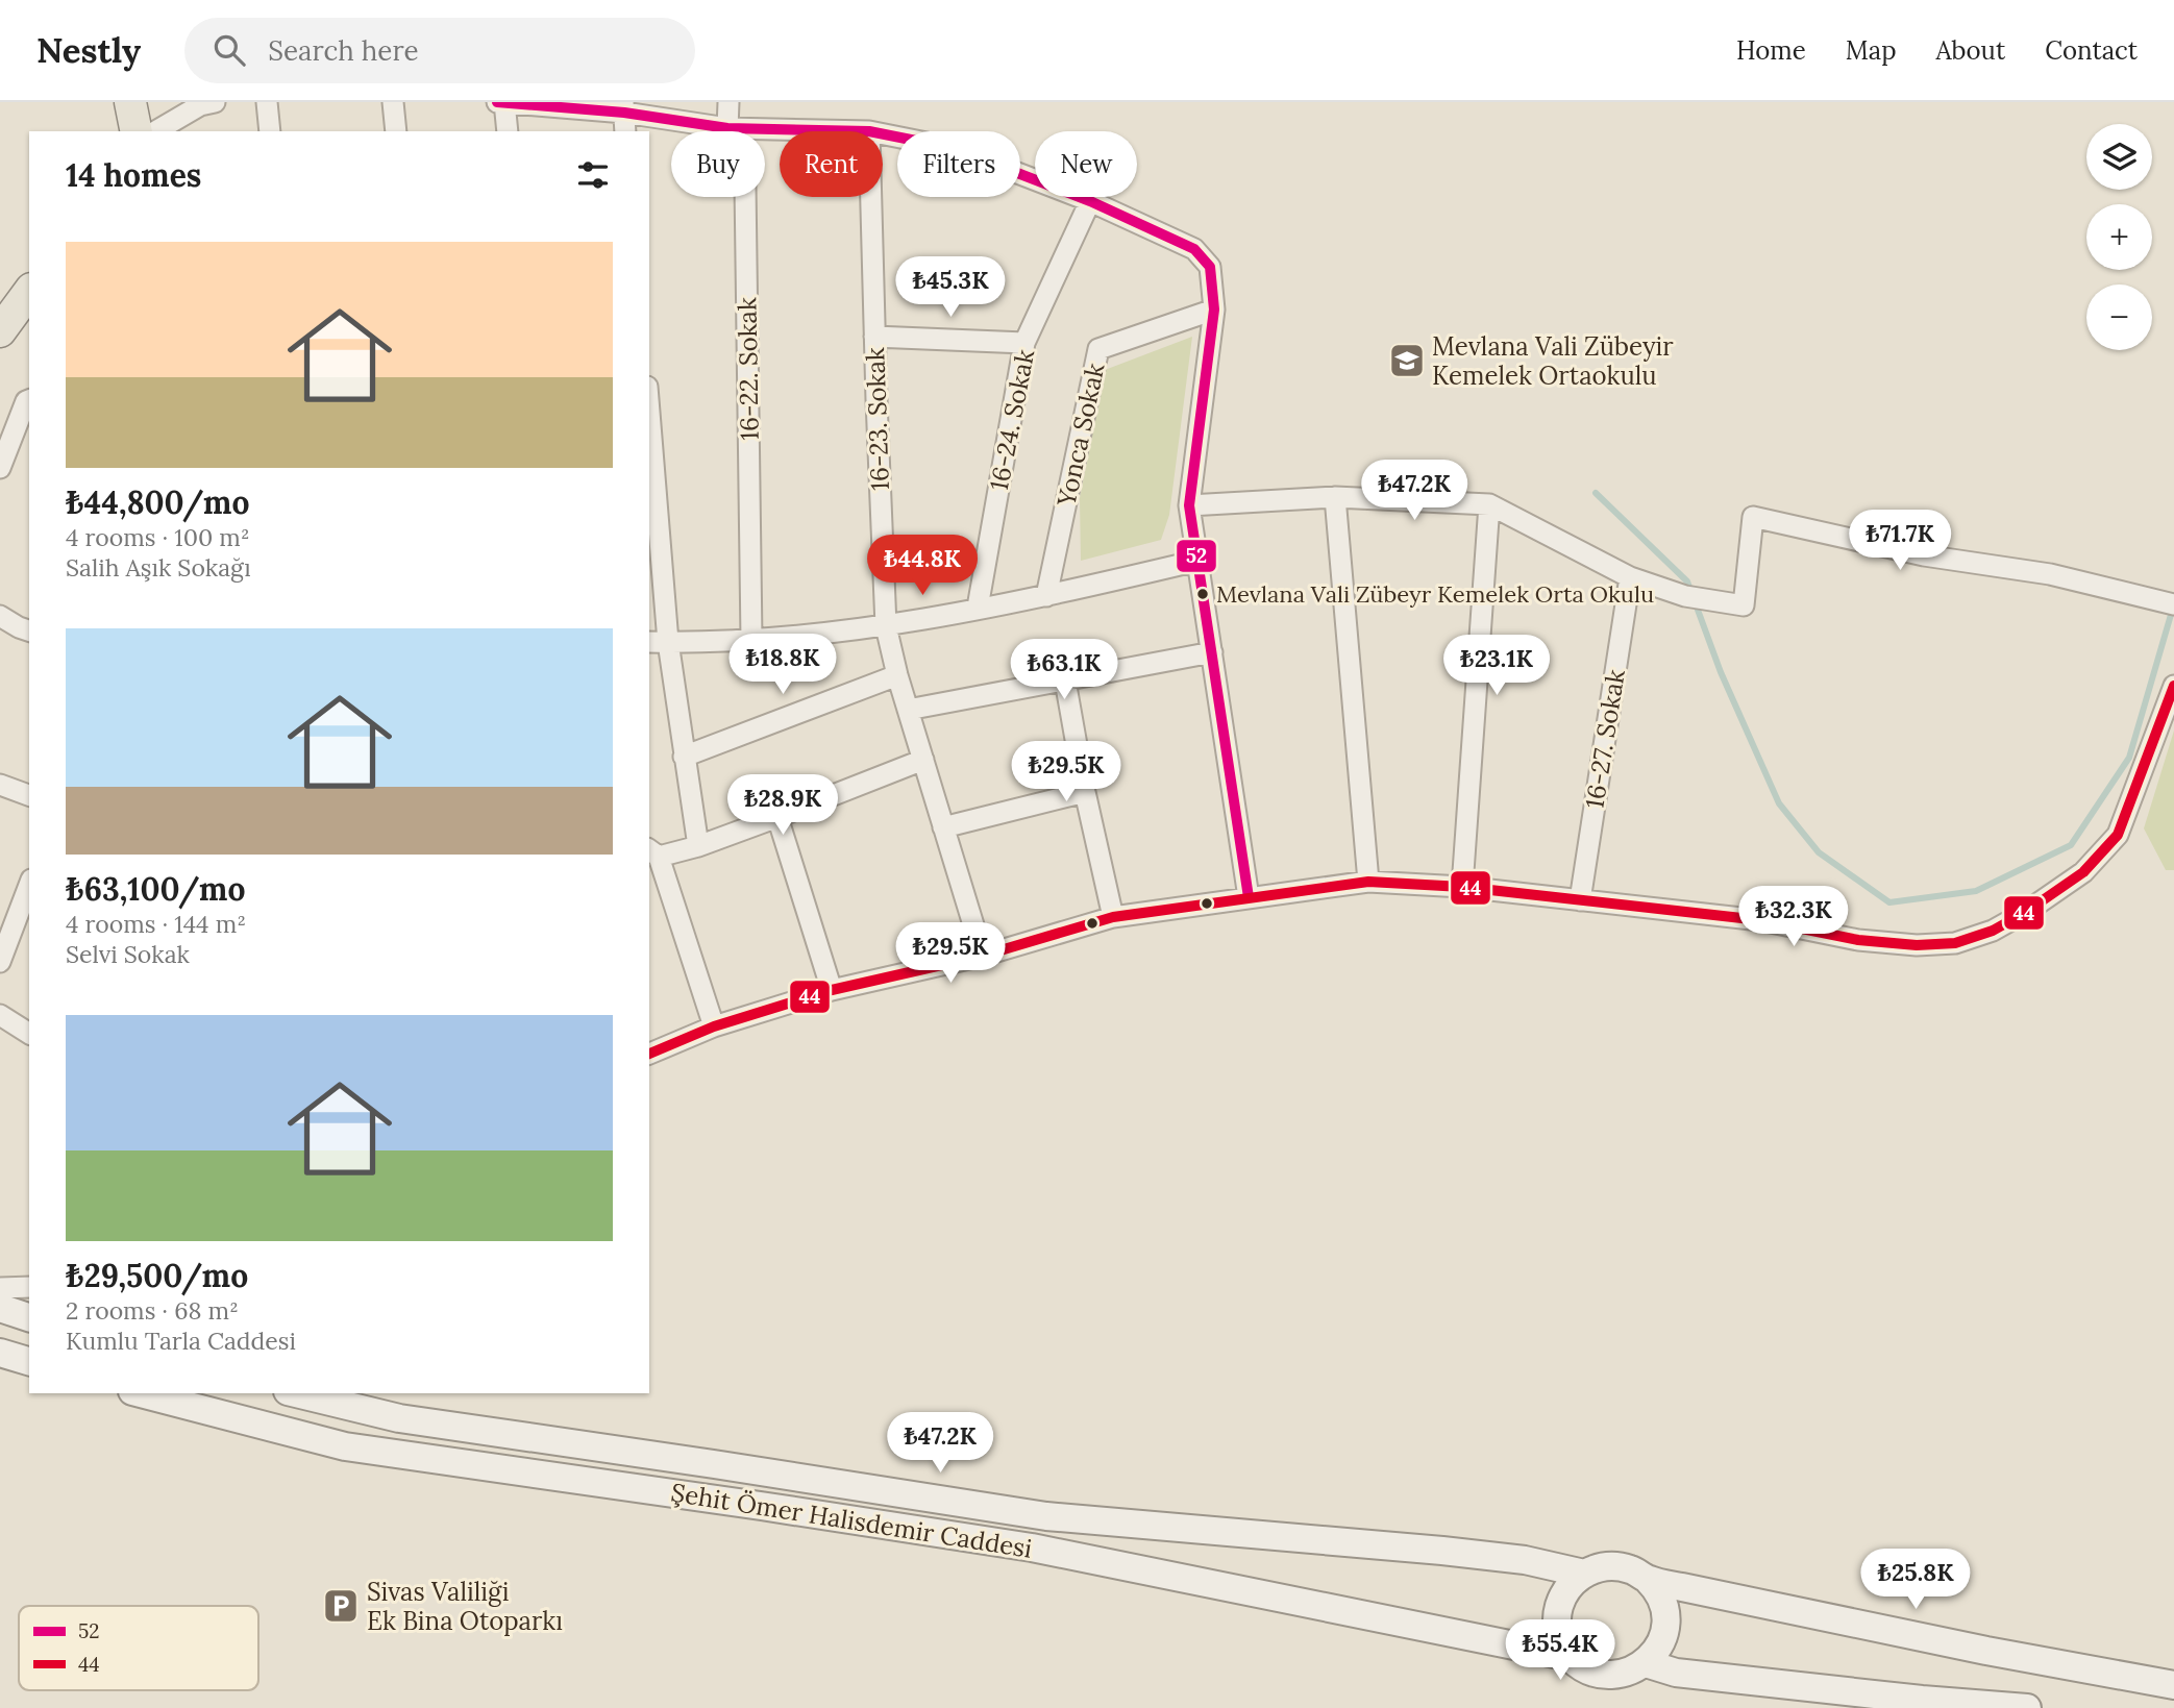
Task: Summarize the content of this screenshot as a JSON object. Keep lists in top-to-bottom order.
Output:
{
  "streets": {
    "main road": ["Şehit Ömer Halisdemir Caddesi"],
    "street": [
      "16-22. Sokak",
      "16-23. Sokak",
      "16-24. Sokak",
      "Yonca Sokak",
      "16-27. Sokak"
    ]
  },
  "places": {
    "school or university": ["Mevlana Vali Zübeyir Kemelek Ortaokulu"],
    "other": ["Mevlana Vali Zübeyr Kemelek Orta Okulu"],
    "parking": ["Sivas Valiliği Ek Bina Otoparkı"]
  },
  "lines": ["transit line 52", "transit line 44"],
  "legend": ["52", "44"],
  "page": {
    "header": "Nestly",
    "search": "Search here",
    "nav": [
      "Home",
      "Map",
      "About",
      "Contact"
    ],
    "map_buttons": ["+", "−"],
    "chip": [
      "Buy",
      "Rent",
      "Filters",
      "New"
    ],
    "heading": "14 homes",
    "list": [
      {
        "name": "₺44,800/mo",
        "note": "4 rooms · 100 m² · Salih Aşık Sokağı"
      },
      {
        "name": "₺63,100/mo",
        "note": "4 rooms · 144 m² · Selvi Sokak"
      },
      {
        "name": "₺29,500/mo",
        "note": "2 rooms · 68 m² · Kumlu Tarla Caddesi"
      }
    ],
    "price": [
      "₺45.3K",
      "₺47.2K",
      "₺71.7K",
      "₺44.8K",
      "₺18.8K",
      "₺23.1K",
      "₺63.1K",
      "₺29.5K",
      "₺28.9K",
      "₺32.3K",
      "₺29.5K",
      "₺47.2K",
      "₺25.8K",
      "₺55.4K"
    ]
  }
}
